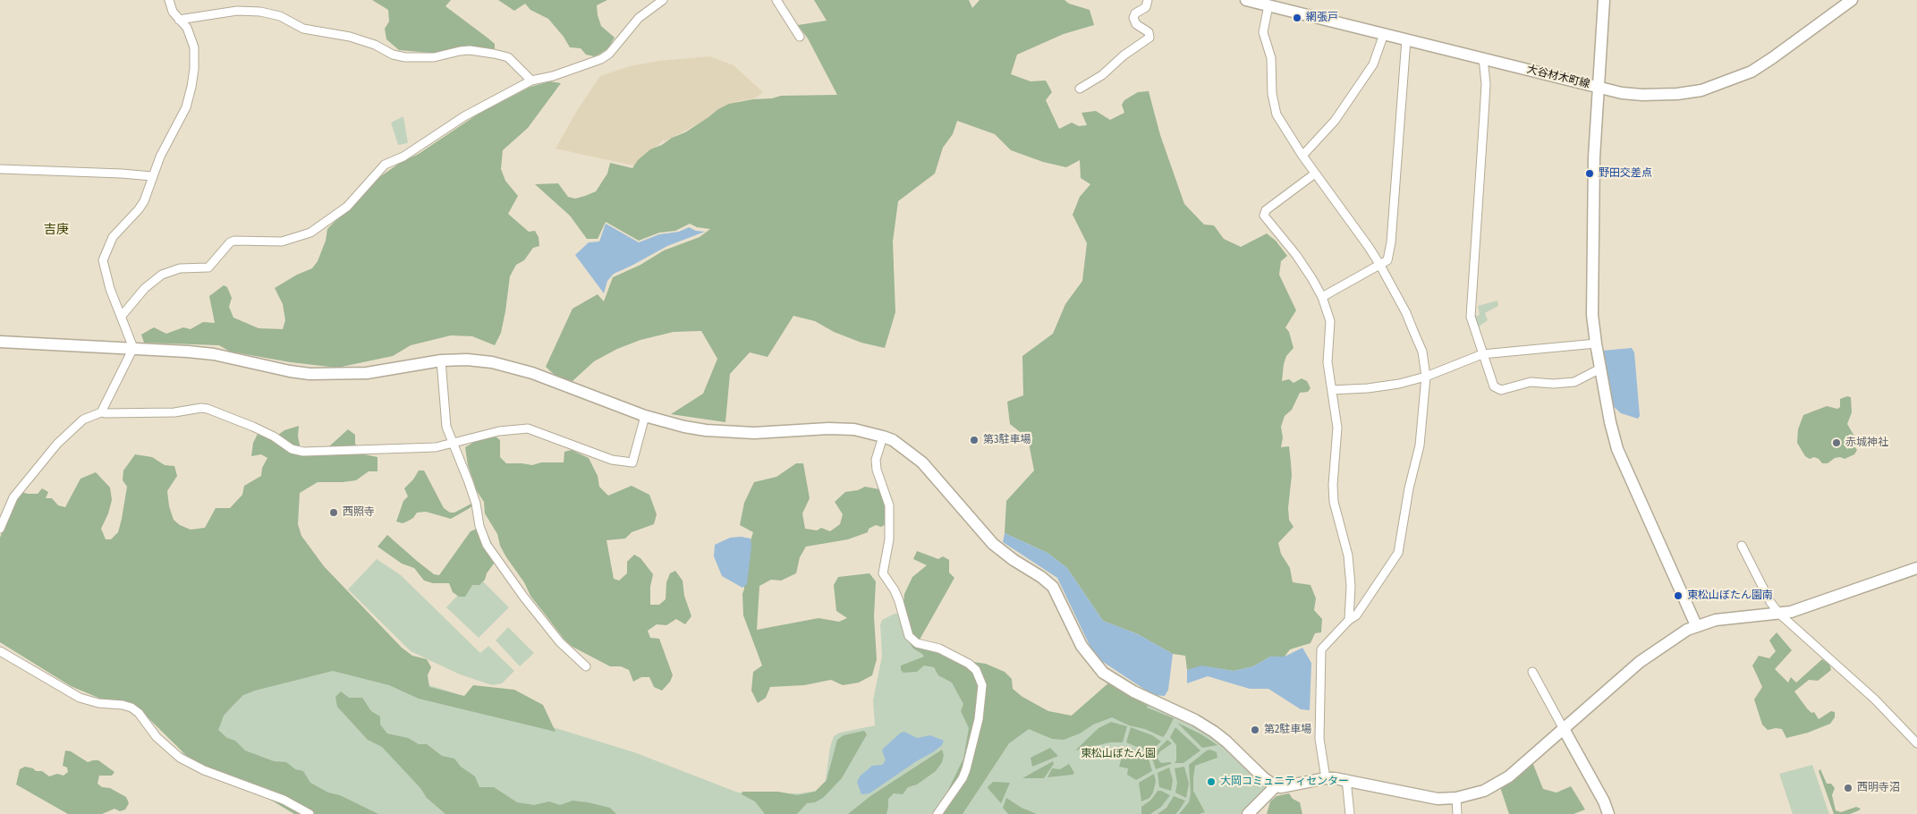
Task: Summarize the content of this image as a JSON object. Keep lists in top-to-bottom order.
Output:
{
  "streets": {
    "street": ["大谷材木町線"]
  },
  "districts": ["吉庚"],
  "parks": ["東松山ぼたん園"],
  "places": [
    "網張戸",
    "野田交差点",
    "第3駐車場",
    "赤城神社",
    "西照寺",
    "東松山ぼたん園南",
    "第2駐車場",
    "大岡コミュニティセンター",
    "西明寺沼"
  ]
}
